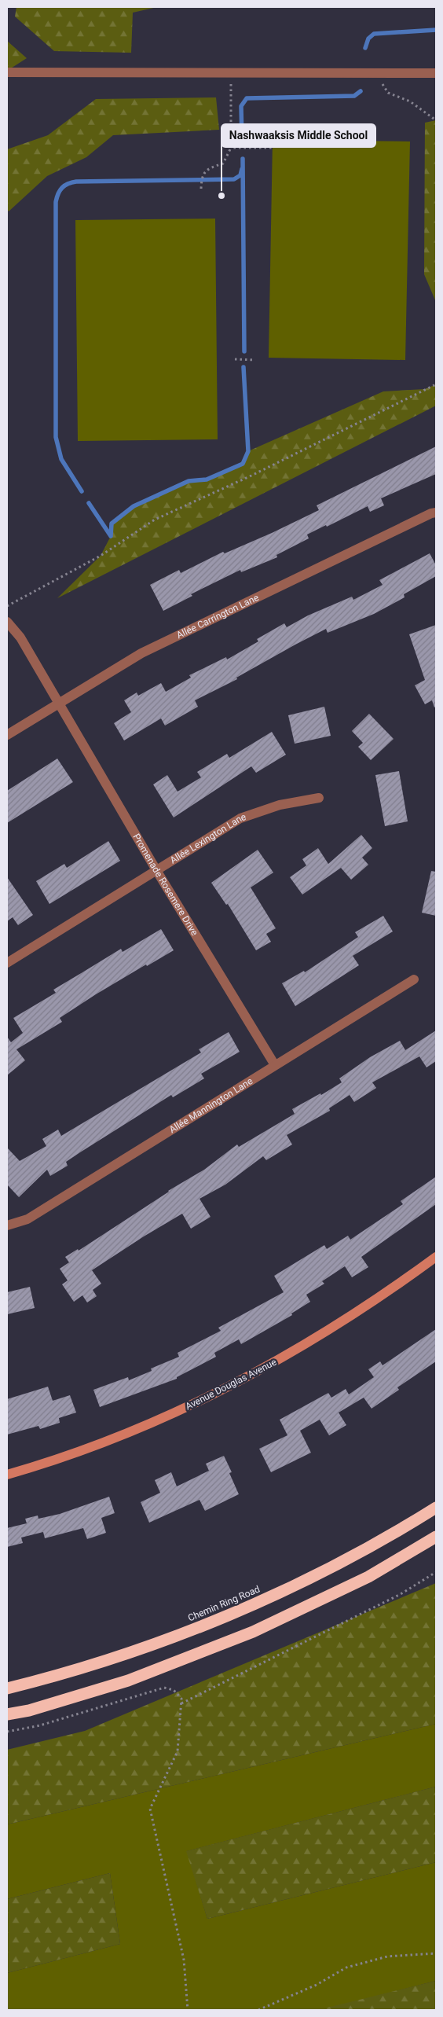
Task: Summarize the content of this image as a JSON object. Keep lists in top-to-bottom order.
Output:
{
  "streets": {
    "highway": ["Chemin Ring Road"],
    "street": [
      "Allée Carrington Lane",
      "Allée Lexington Lane",
      "Promenade Rosemere Drive",
      "Allée Mannington Lane",
      "Avenue Douglas Avenue"
    ]
  },
  "crossings": [
    ["Allée Carrington Lane", "Promenade Rosemere Drive"],
    ["Allée Lexington Lane", "Promenade Rosemere Drive"],
    ["Promenade Rosemere Drive", "Allée Mannington Lane"]
  ],
  "places": ["Nashwaaksis Middle School"]
}
